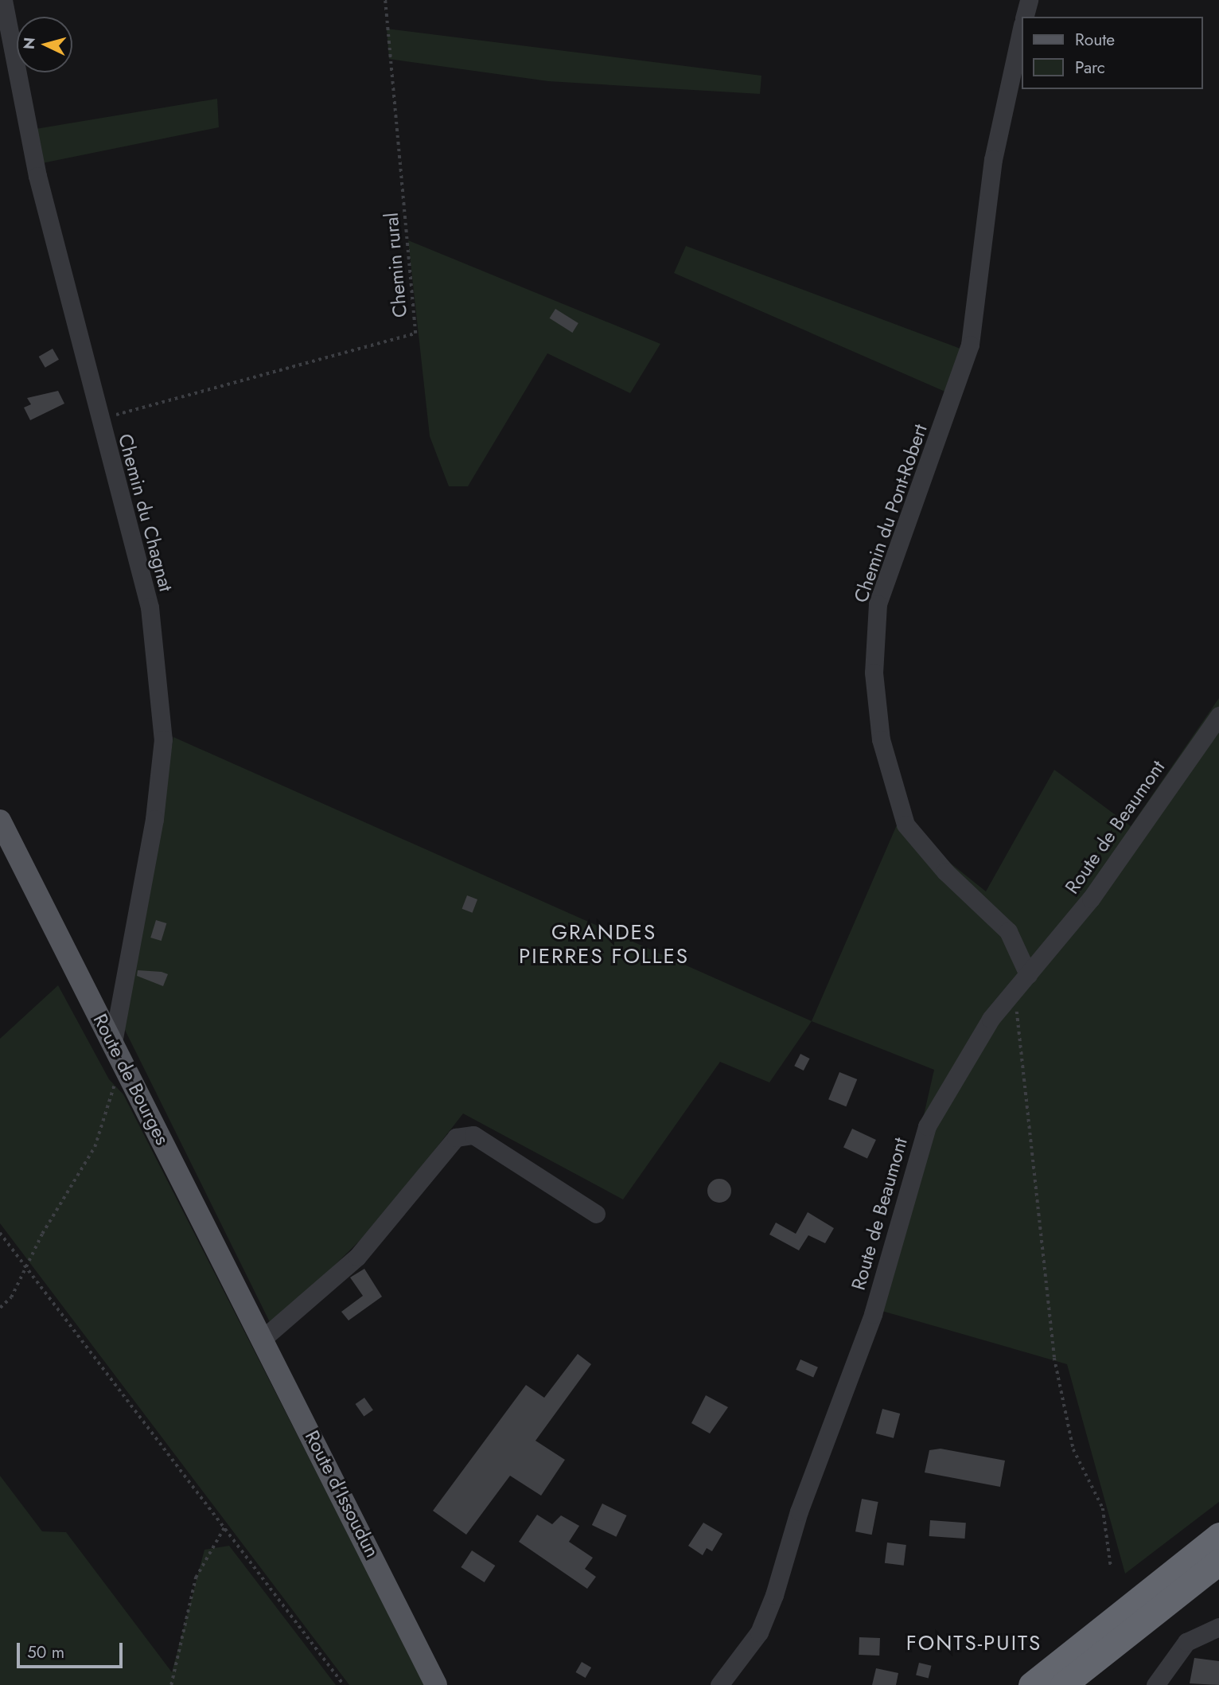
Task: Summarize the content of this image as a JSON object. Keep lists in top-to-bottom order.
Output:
{
  "streets": {
    "main road": ["Route de Bourges", "Route d'Issoudun"],
    "street": ["Chemin du Chagnat", "Chemin du Pont-Robert", "Route de Beaumont"],
    "path": ["Chemin rural"]
  },
  "crossings": [
    ["Chemin rural", "Chemin du Chagnat"],
    ["Chemin du Chagnat", "Route de Bourges"],
    ["Chemin du Pont-Robert", "Route de Beaumont"],
    ["Route de Bourges", "Route d'Issoudun"]
  ],
  "districts": ["GRANDES PIERRES FOLLES", "FONTS-PUITS"],
  "legend": ["Route", "Parc"],
  "scale_bar": "50 m",
  "north": "left"
}
